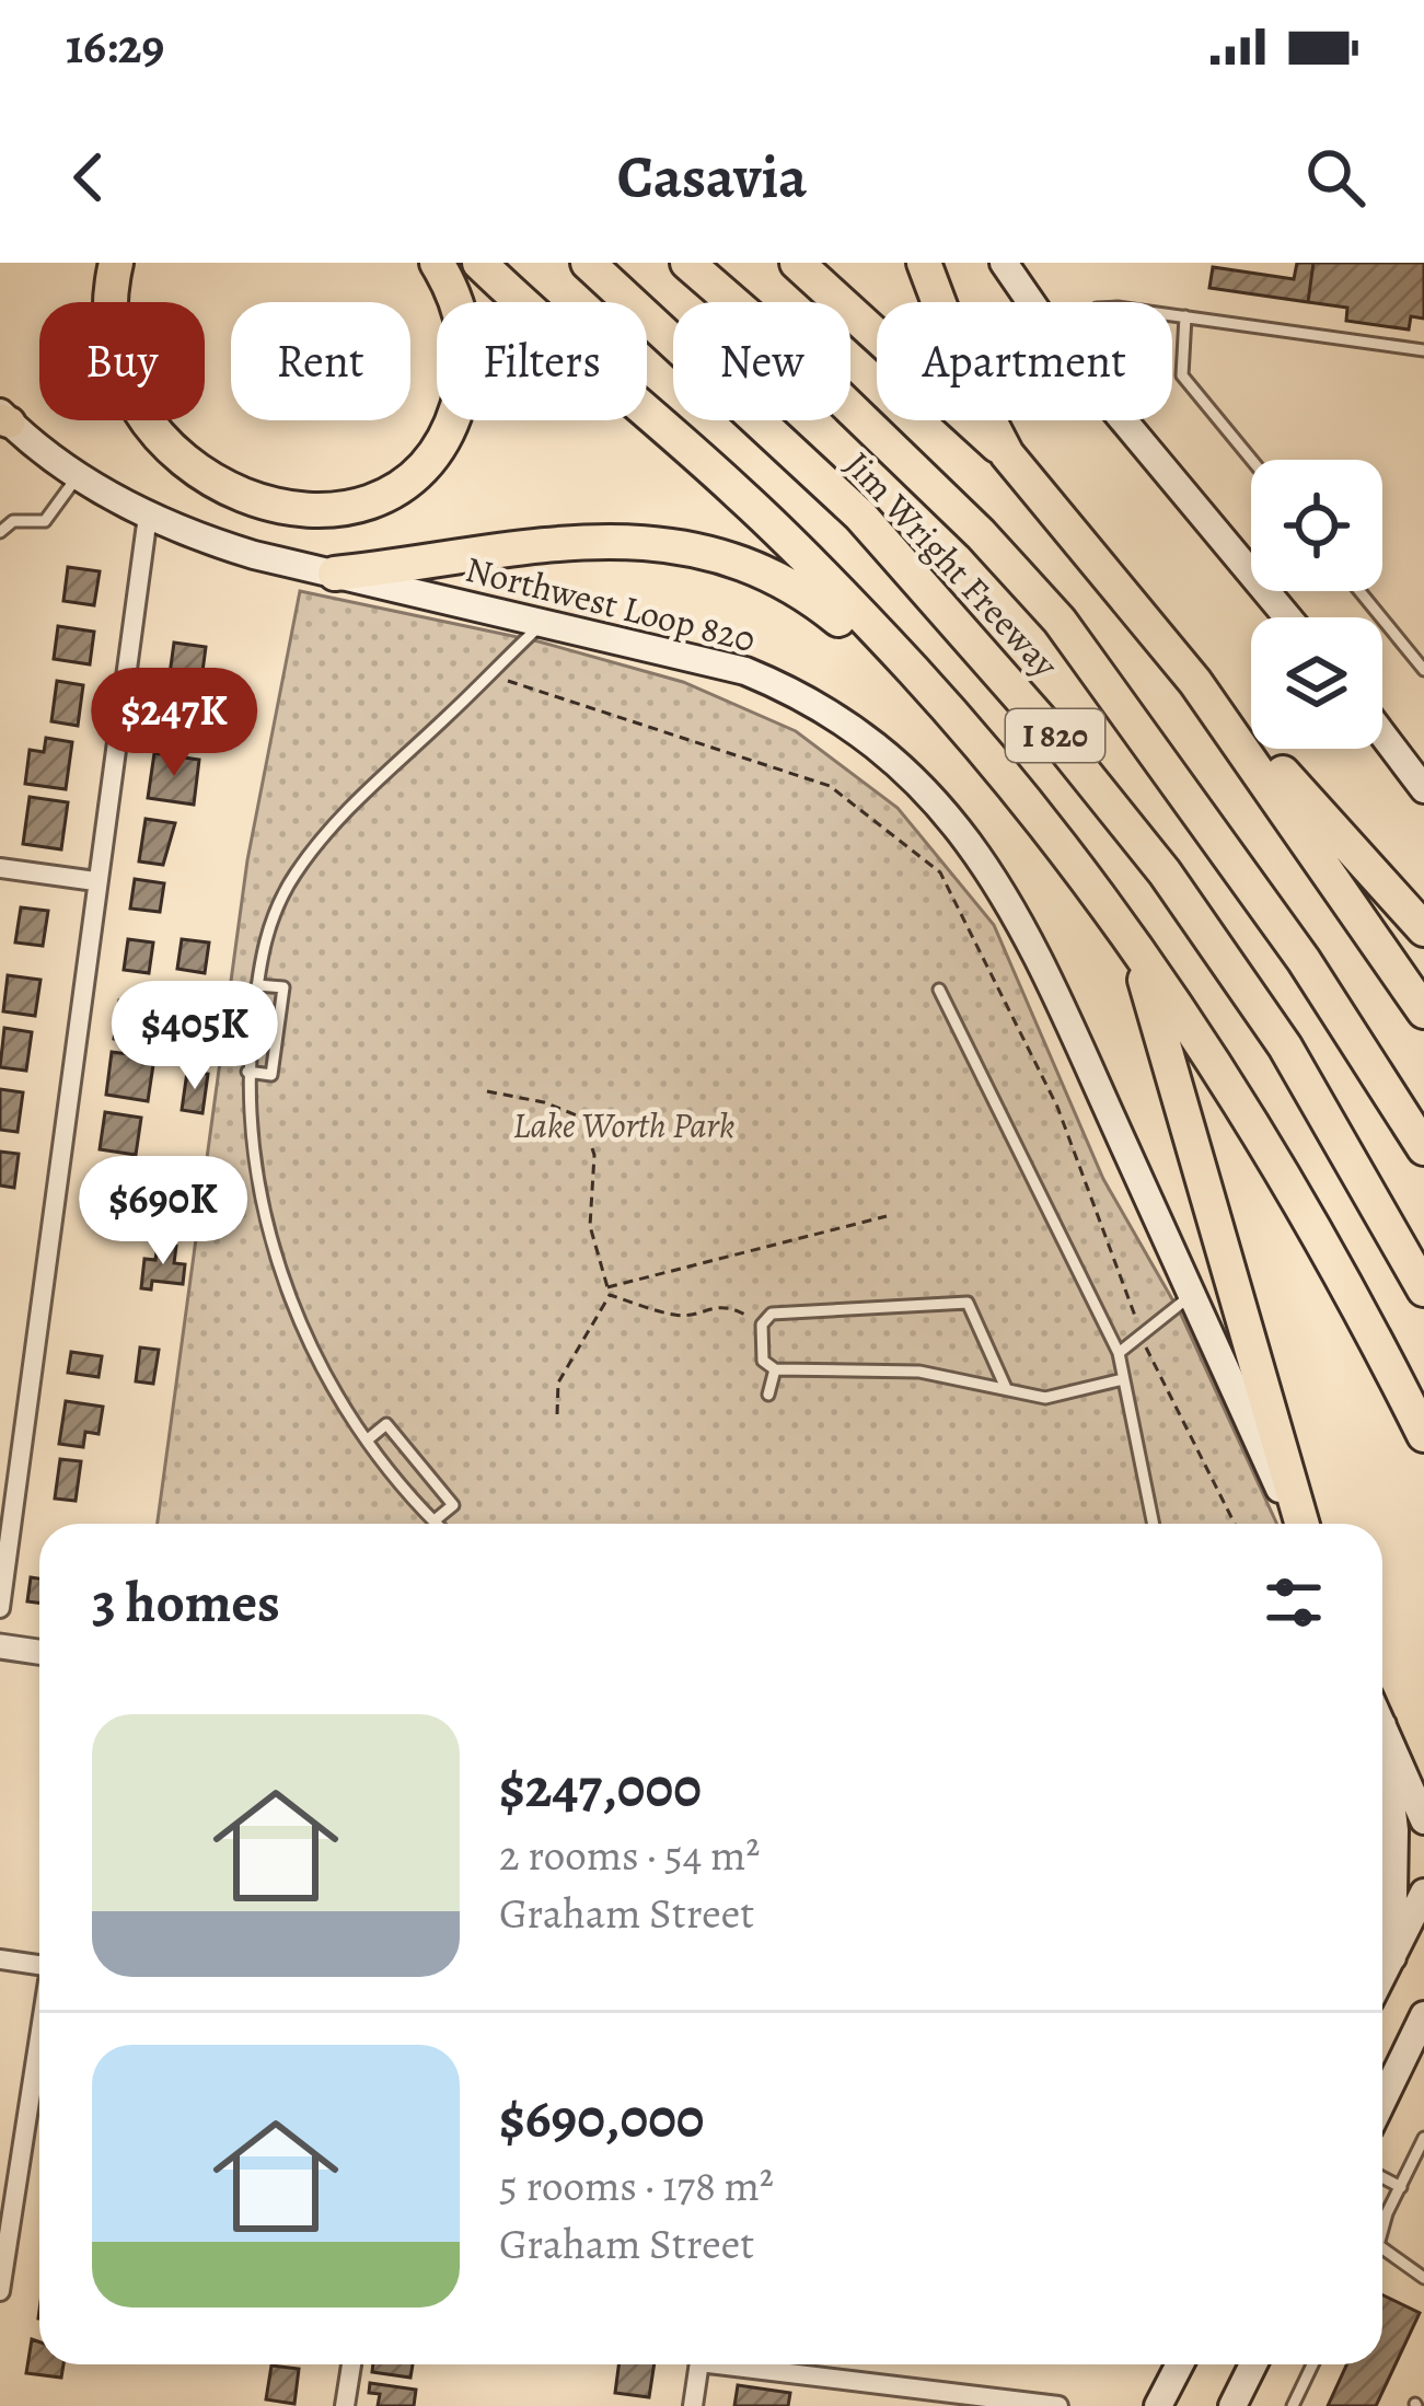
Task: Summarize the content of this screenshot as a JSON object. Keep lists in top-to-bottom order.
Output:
{
  "streets": {
    "highway": ["Jim Wright Freeway", "I 820"],
    "main road": ["Northwest Loop 820"]
  },
  "parks": ["Lake Worth Park"],
  "page": {
    "status": "16:29",
    "header": "Casavia",
    "chip": [
      "Buy",
      "Rent",
      "Filters",
      "New",
      "Apartment"
    ],
    "price": ["$247K", "$405K", "$690K"],
    "heading": "3 homes",
    "list": [
      {
        "name": "$247,000",
        "note": "2 rooms · 54 m² · Graham Street"
      },
      {
        "name": "$690,000",
        "note": "5 rooms · 178 m² · Graham Street"
      }
    ]
  }
}
